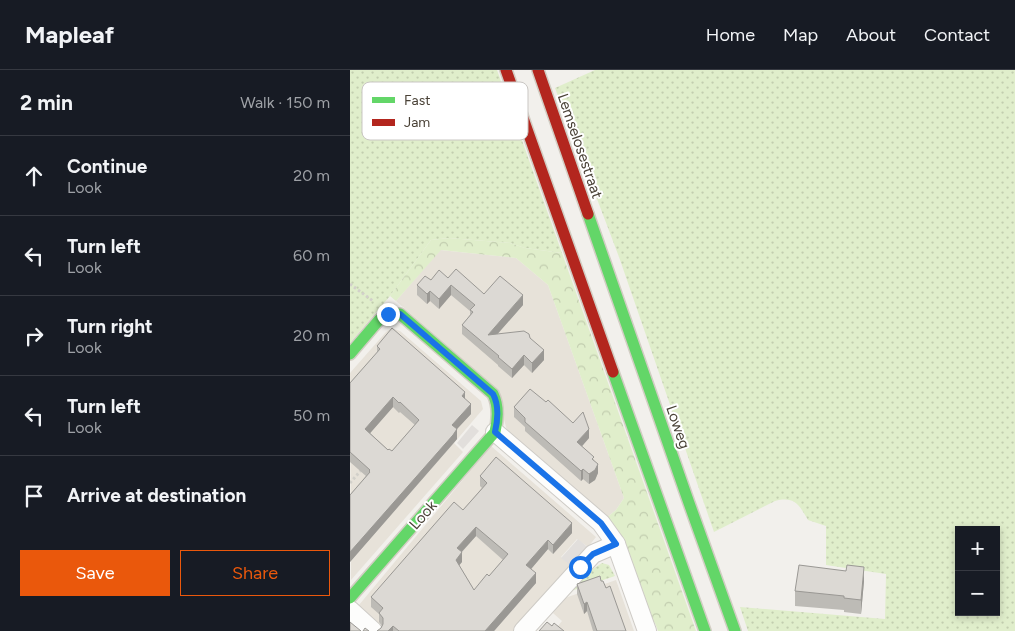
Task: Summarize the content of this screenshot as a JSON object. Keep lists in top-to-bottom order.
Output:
{
  "streets": {
    "street": ["Lemselosestraat", "Loweg", "Look"]
  },
  "crossings": [
    ["Lemselosestraat", "Loweg"]
  ],
  "legend": ["Fast", "Jam"],
  "page": {
    "header": "Mapleaf",
    "nav": [
      "Home",
      "Map",
      "About",
      "Contact"
    ],
    "heading": ["2 min", "Walk · 150 m"],
    "list": [
      ["Continue", "Look", "20 m"],
      ["Turn left", "Look", "60 m"],
      ["Turn right", "Look", "20 m"],
      ["Turn left", "Look", "50 m"],
      "Arrive at destination"
    ],
    "map_buttons": ["+", "−"],
    "buttons": ["Save", "Share"]
  }
}
